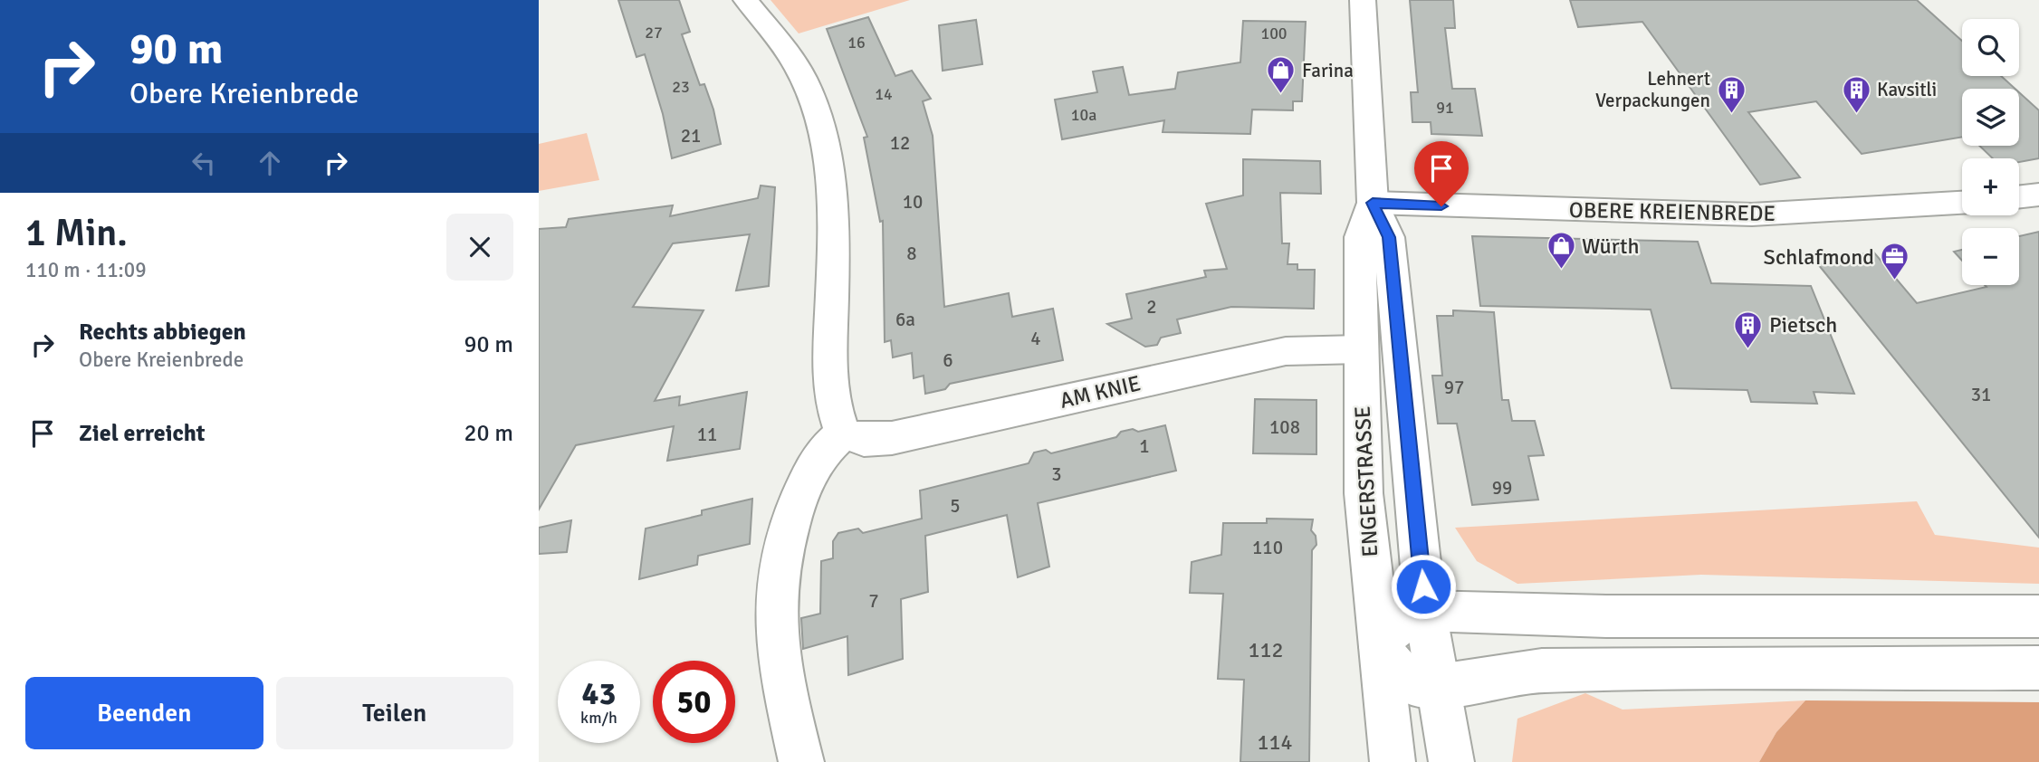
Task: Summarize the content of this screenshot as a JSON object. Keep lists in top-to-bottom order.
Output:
{
  "streets": {
    "main road": ["OBERE KREIENBREDE", "AM KNIE", "ENGERSTRASSE"]
  },
  "crossings": [
    ["OBERE KREIENBREDE", "ENGERSTRASSE"],
    ["AM KNIE", "ENGERSTRASSE"]
  ],
  "places": {
    "shop": ["Farina", "Würth"],
    "building": ["Lehnert Verpackungen", "Kavsitli", "Pietsch"],
    "office": ["Schlafmond"]
  },
  "house_numbers": [
    "27",
    "100",
    "16",
    "23",
    "14",
    "91",
    "10a",
    "21",
    "12",
    "10",
    "8",
    "2",
    "6a",
    "4",
    "6",
    "97",
    "31",
    "108",
    "11",
    "1",
    "3",
    "99",
    "5",
    "110",
    "7",
    "112",
    "114"
  ],
  "page": {
    "turn": ["90 m", "Obere Kreienbrede"],
    "map_buttons": ["+", "−"],
    "heading": ["1 Min.", "110 m · 11:09"],
    "list": [
      {
        "name": "Rechts abbiegen",
        "note": "Obere Kreienbrede",
        "value": "90 m"
      },
      {
        "name": "Ziel erreicht",
        "value": "20 m"
      }
    ],
    "speed": "43 km/h",
    "limit": "50",
    "buttons": ["Beenden", "Teilen"]
  }
}
